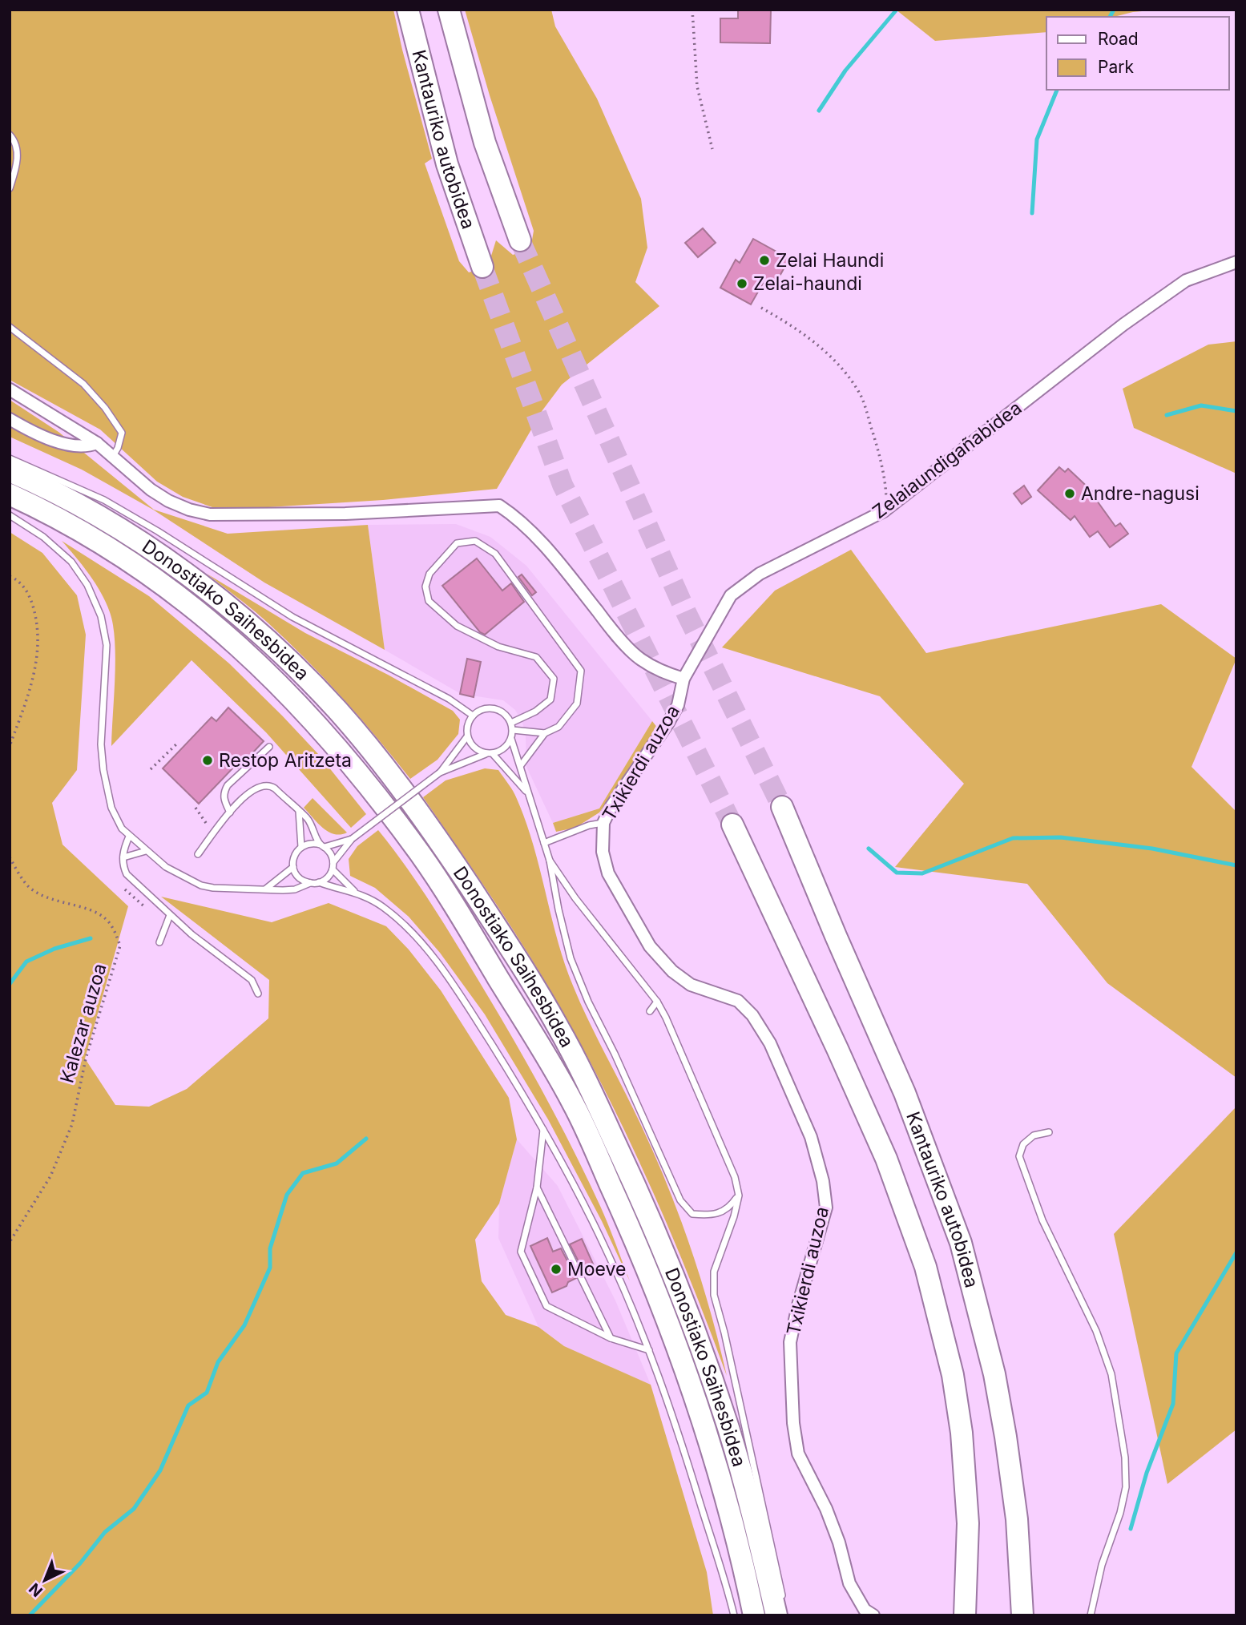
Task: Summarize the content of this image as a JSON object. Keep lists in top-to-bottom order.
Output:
{
  "streets": {
    "highway": ["Kantauriko autobidea", "Donostiako Saihesbidea"],
    "street": ["Zelaiaundigañabidea", "Txikierdi auzoa"],
    "path": ["Kalezar auzoa"]
  },
  "crossings": [
    ["Zelaiaundigañabidea", "Txikierdi auzoa"]
  ],
  "places": [
    "Zelai Haundi",
    "Zelai-haundi",
    "Andre-nagusi",
    "Restop Aritzeta",
    "Moeve"
  ],
  "legend": ["Road", "Park"],
  "north": "bottom left"
}
